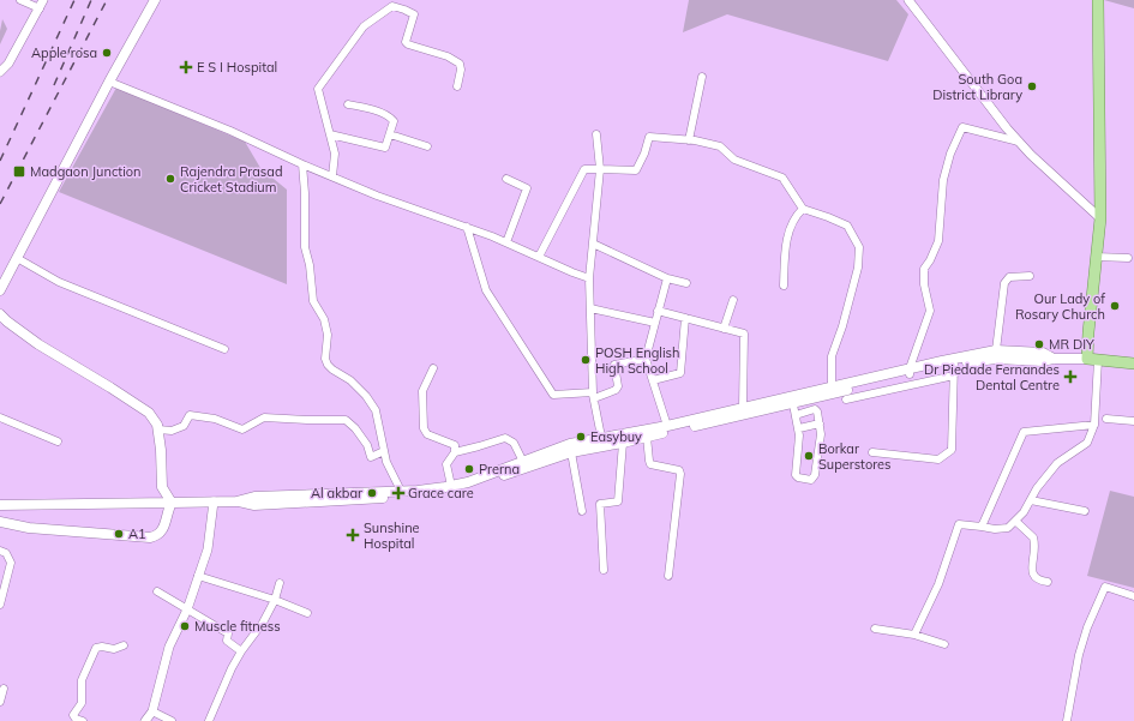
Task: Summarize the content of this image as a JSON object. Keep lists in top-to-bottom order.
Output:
{
  "places": {
    "other": [
      "Apple rosa",
      "South Goa District Library",
      "Rajendra Prasad Cricket Stadium",
      "Our Lady of Rosary Church",
      "MR DIY",
      "POSH English High School",
      "Easybuy",
      "Borkar Superstores",
      "Prerna",
      "Al akbar",
      "A1",
      "Muscle fitness"
    ],
    "health": [
      "E S I Hospital",
      "Dr Piedade Fernandes Dental Centre",
      "Grace care",
      "Sunshine Hospital"
    ],
    "transit": ["Madgaon Junction"]
  }
}
